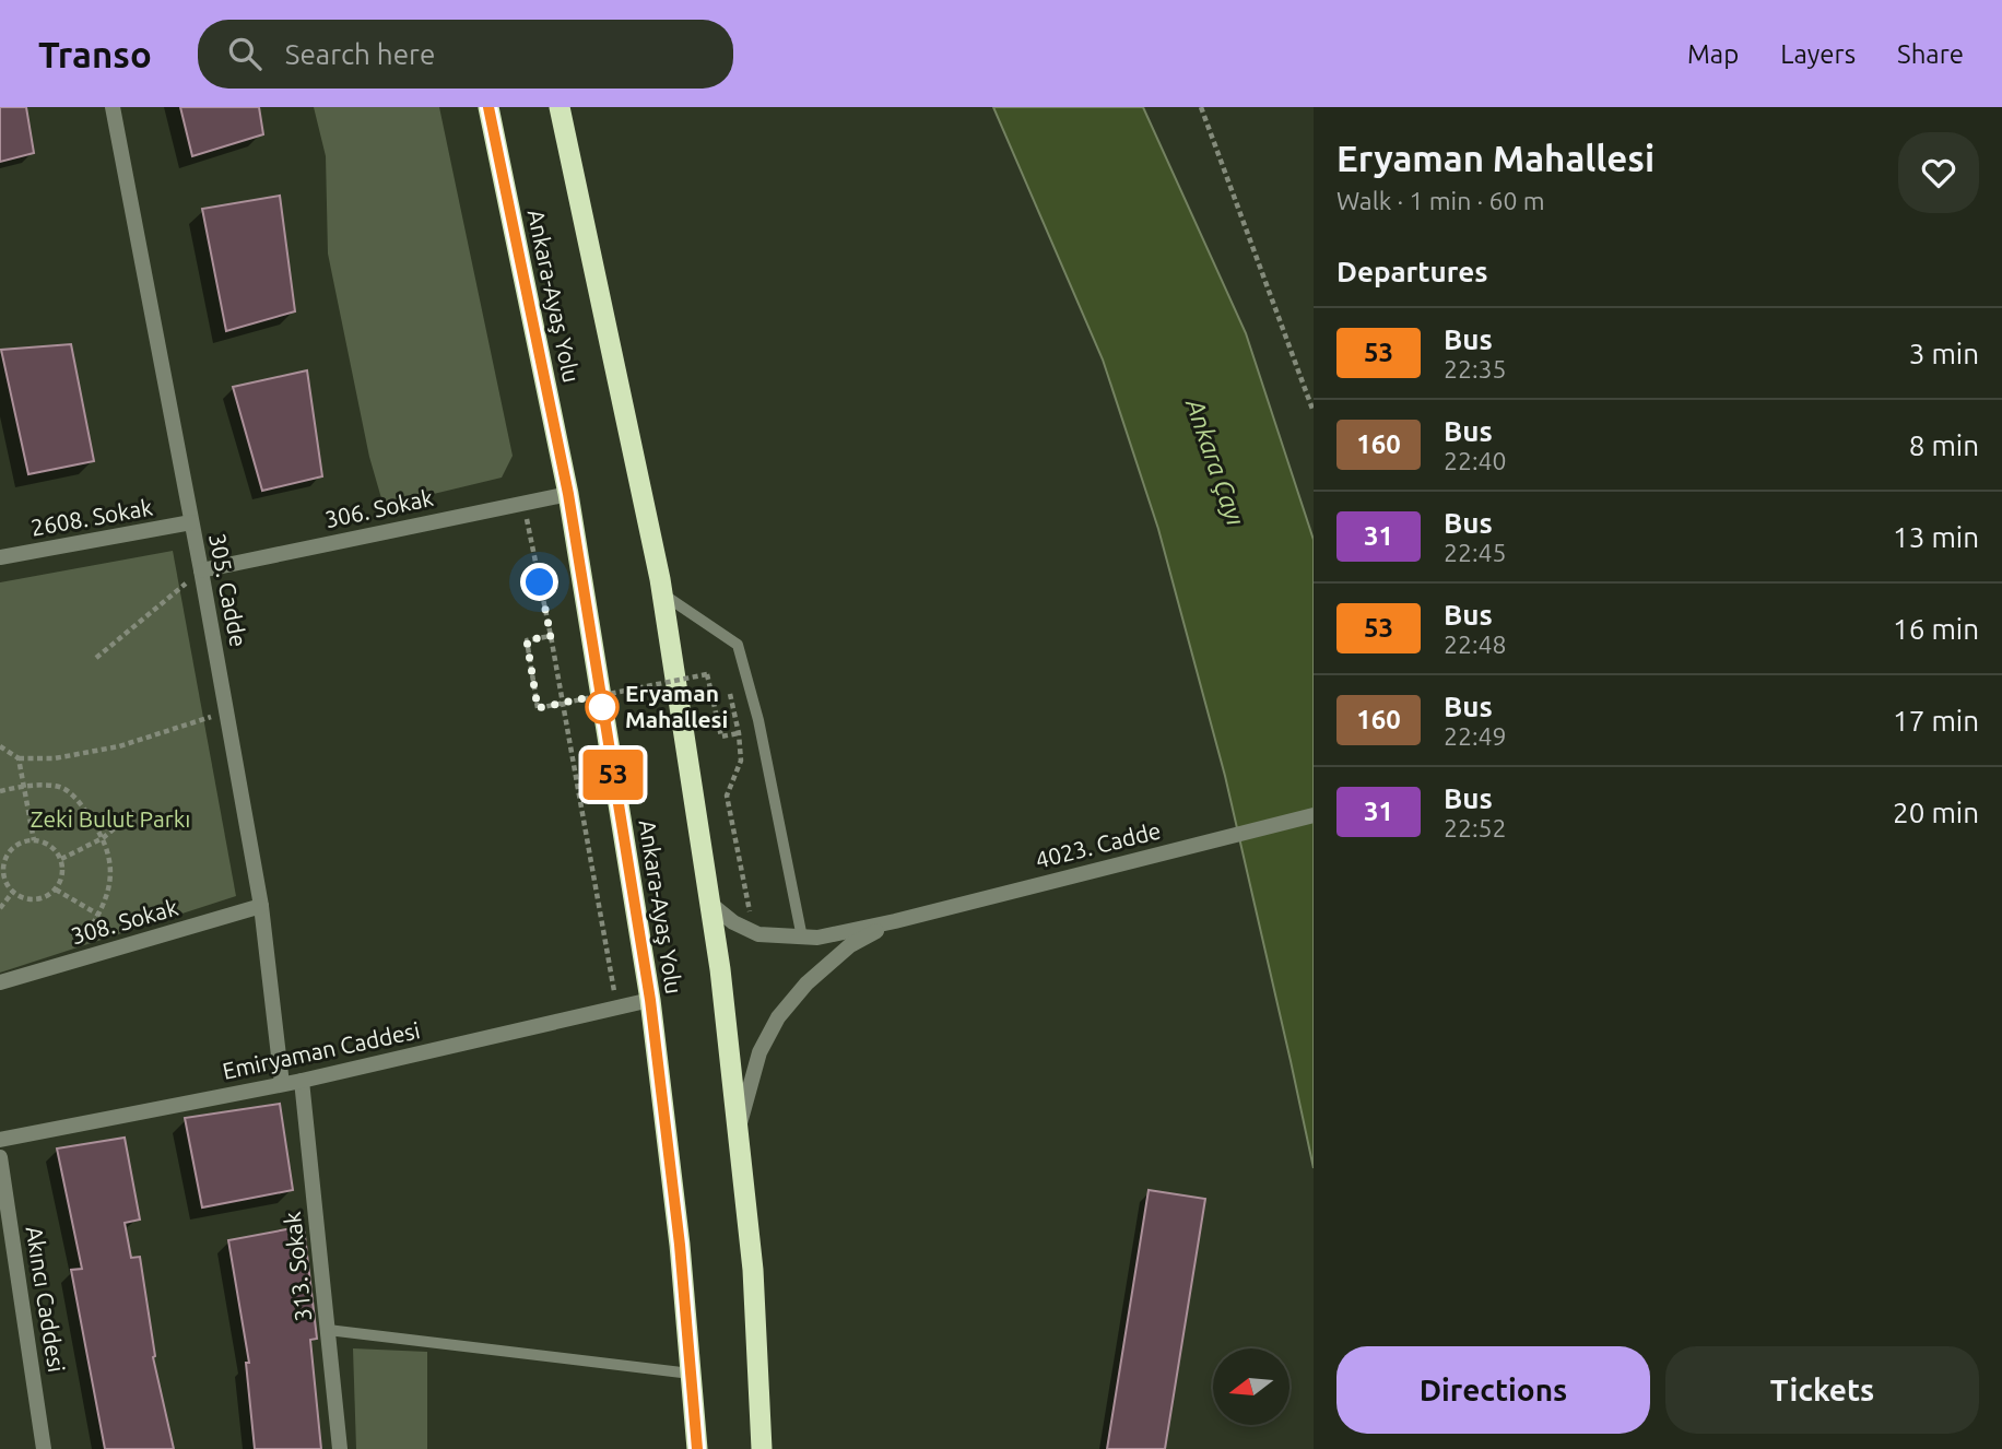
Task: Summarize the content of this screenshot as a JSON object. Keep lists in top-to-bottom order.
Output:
{
  "streets": {
    "highway": ["Ankara-Ayaş Yolu"],
    "street": [
      "306. Sokak",
      "2608. Sokak",
      "305. Cadde",
      "4023. Cadde",
      "308. Sokak",
      "Emiryaman Caddesi",
      "313. Sokak",
      "Akıncı Caddesi"
    ]
  },
  "crossings": [
    ["Ankara-Ayaş Yolu", "306. Sokak"],
    ["Ankara-Ayaş Yolu", "4023. Cadde"],
    ["Ankara-Ayaş Yolu", "Emiryaman Caddesi"],
    ["306. Sokak", "305. Cadde"],
    ["2608. Sokak", "305. Cadde"],
    ["305. Cadde", "308. Sokak"],
    ["305. Cadde", "Emiryaman Caddesi"],
    ["Emiryaman Caddesi", "313. Sokak"]
  ],
  "water": ["Ankara Çayı"],
  "parks": ["Zeki Bulut Parkı"],
  "places": ["Eryaman Mahallesi"],
  "lines": ["bus line 53"],
  "north": "left",
  "page": {
    "header": "Transo",
    "search": "Search here",
    "nav": ["Map", "Layers", "Share"],
    "on_map": "53",
    "heading": [
      ["Eryaman Mahallesi", "Walk · 1 min · 60 m"],
      "Departures"
    ],
    "list": [
      {
        "mark": "53",
        "name": "Bus",
        "note": "22:35",
        "value": "3 min"
      },
      {
        "mark": "160",
        "name": "Bus",
        "note": "22:40",
        "value": "8 min"
      },
      {
        "mark": "31",
        "name": "Bus",
        "note": "22:45",
        "value": "13 min"
      },
      {
        "mark": "53",
        "name": "Bus",
        "note": "22:48",
        "value": "16 min"
      },
      {
        "mark": "160",
        "name": "Bus",
        "note": "22:49",
        "value": "17 min"
      },
      {
        "mark": "31",
        "name": "Bus",
        "note": "22:52",
        "value": "20 min"
      }
    ],
    "buttons": ["Directions", "Tickets"]
  }
}
